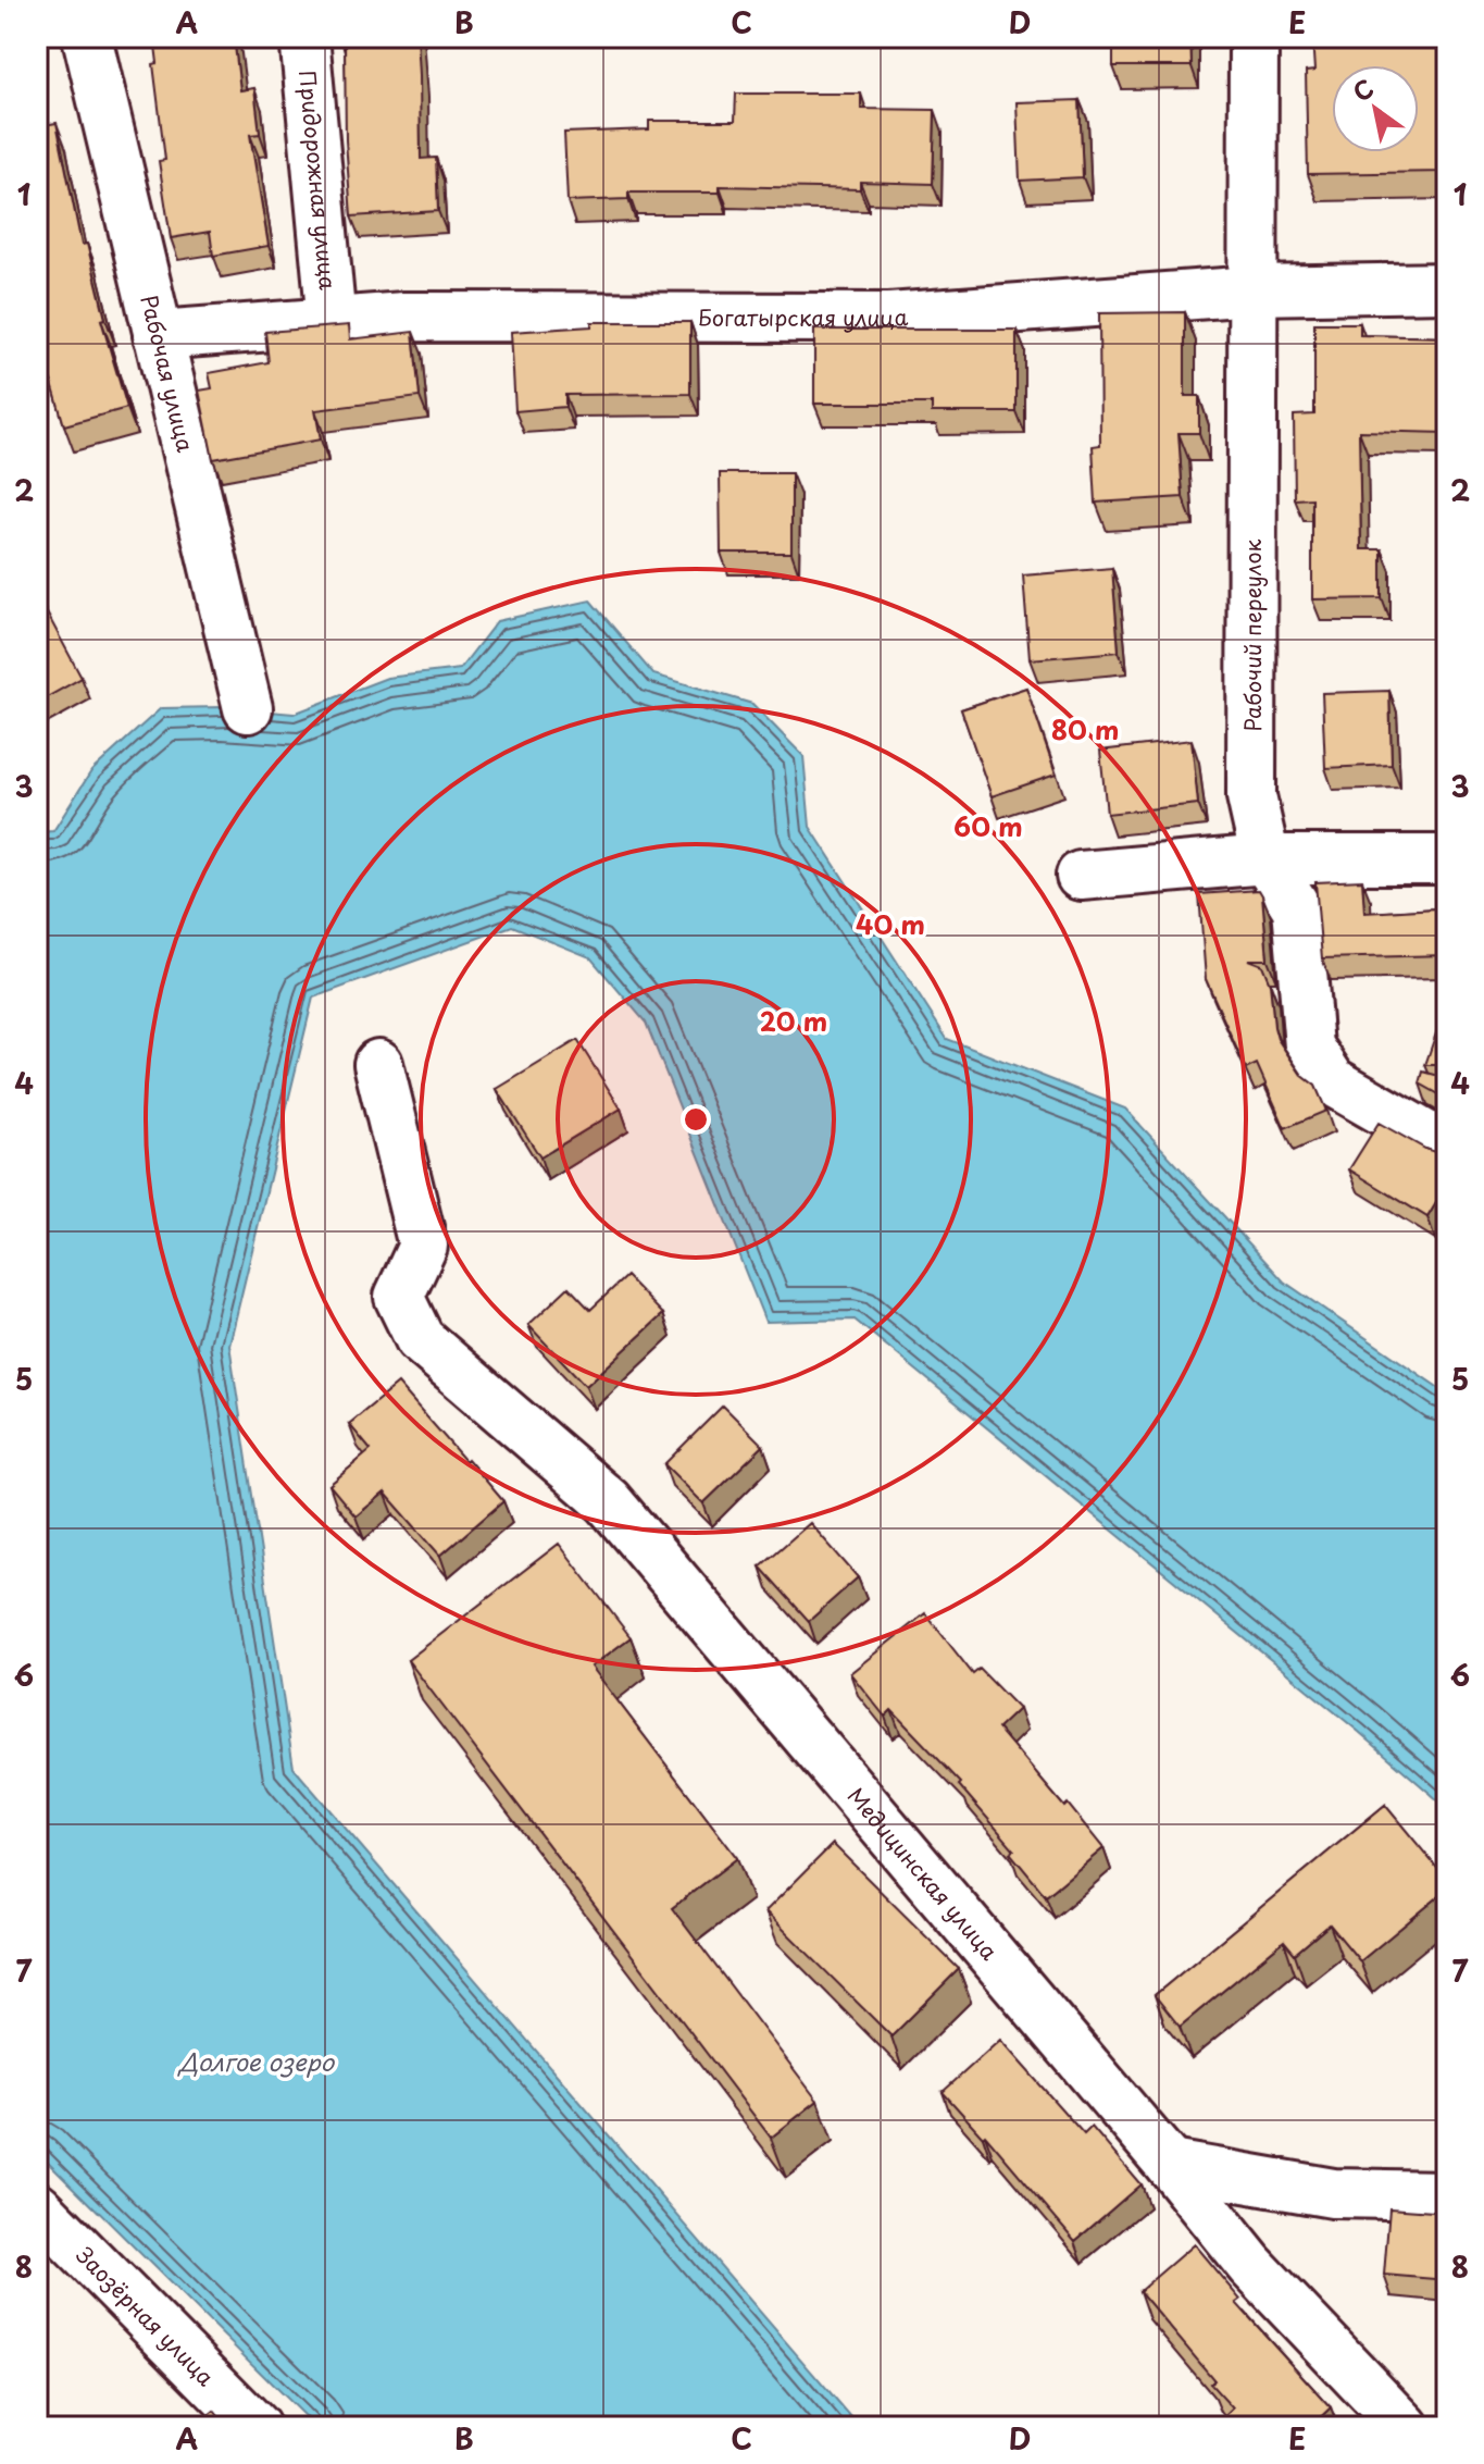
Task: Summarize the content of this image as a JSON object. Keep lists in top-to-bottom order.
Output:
{
  "streets": {
    "street": [
      "Придорожная улица",
      "Богатырская улица",
      "Рабочая улица",
      "Рабочий переулок",
      "Медицинская улица",
      "Заозёрная улица"
    ]
  },
  "crossings": [
    ["Придорожная улица", "Богатырская улица"],
    ["Богатырская улица", "Рабочая улица"],
    ["Богатырская улица", "Рабочий переулок"]
  ],
  "water": ["Долгое озеро"],
  "north": "top left",
  "grid": {
    "columns": [
      "A",
      "B",
      "C",
      "D",
      "E"
    ],
    "rows": [
      "1",
      "2",
      "3",
      "4",
      "5",
      "6",
      "7",
      "8"
    ]
  },
  "rings": [
    "80 m",
    "60 m",
    "40 m",
    "20 m"
  ]
}
